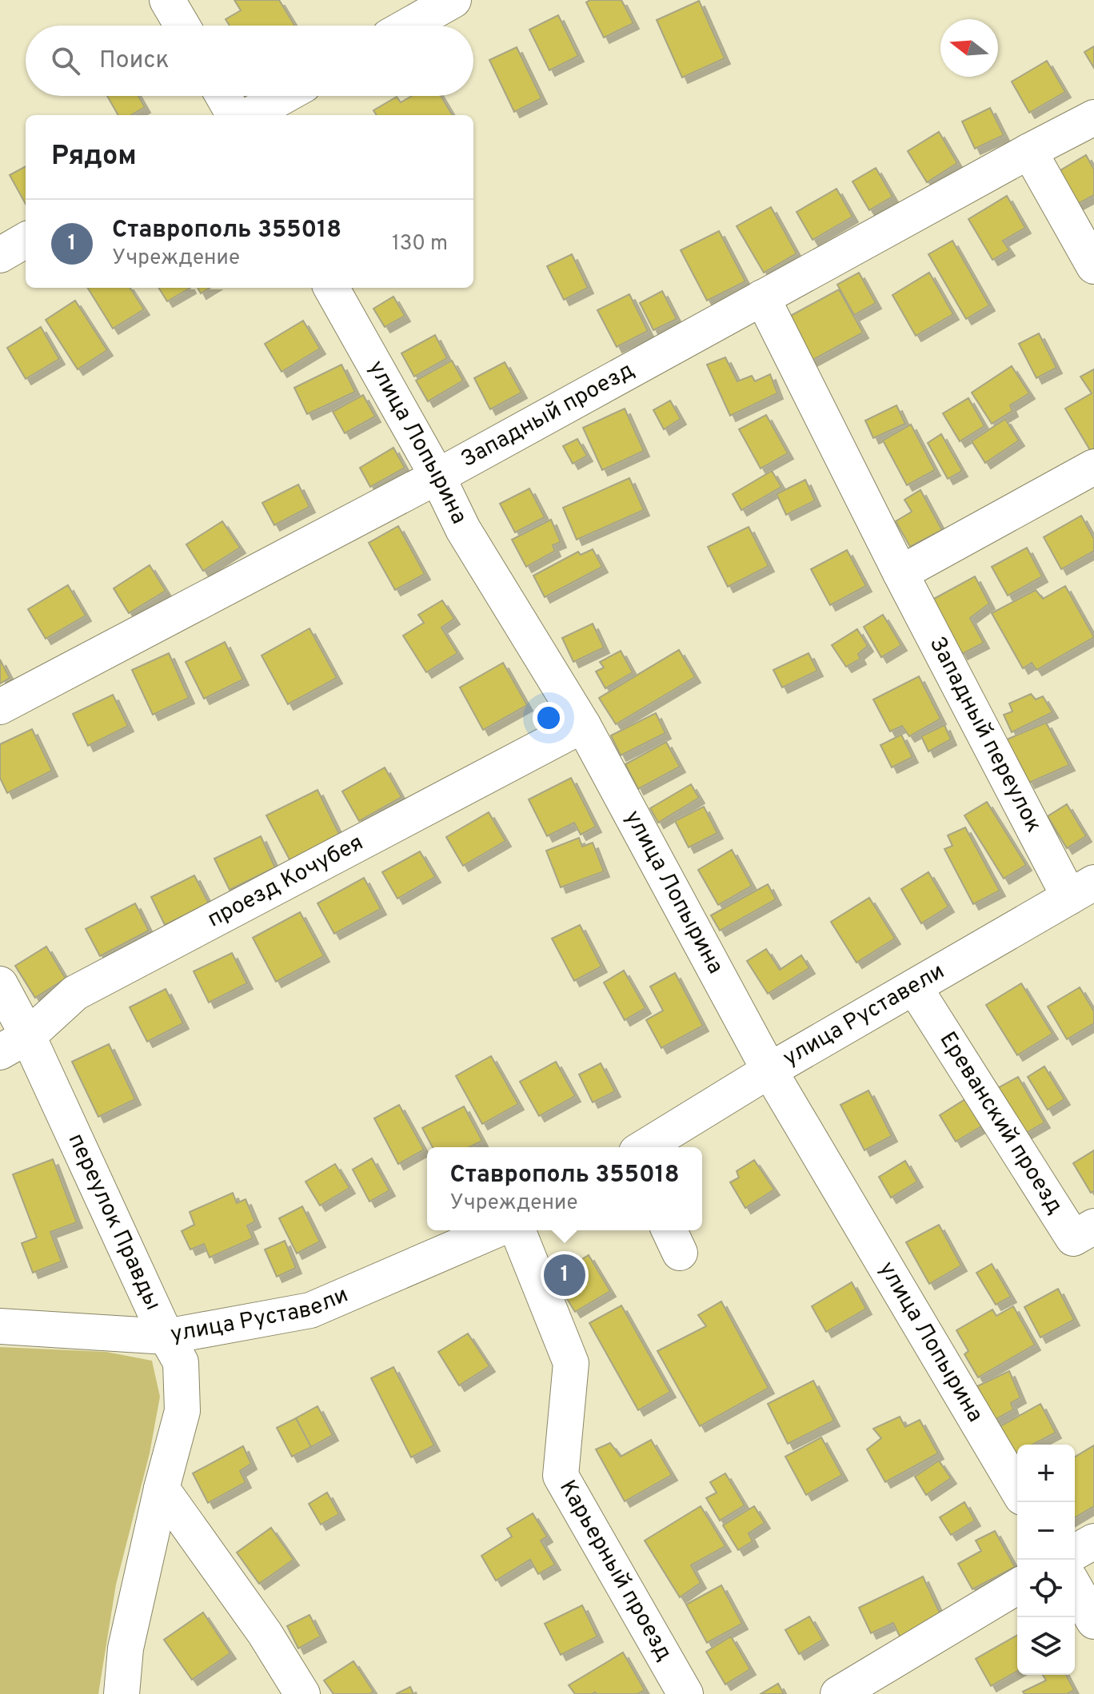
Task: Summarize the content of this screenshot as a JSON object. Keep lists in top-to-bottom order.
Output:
{
  "streets": {
    "street": [
      "Западный проезд",
      "улица Лопырина",
      "Западный переулок",
      "проезд Кочубея",
      "улица Руставели",
      "Ереванский проезд",
      "переулок Правды",
      "Карьерный проезд"
    ]
  },
  "crossings": [
    ["Западный проезд", "улица Лопырина"],
    ["Западный проезд", "Западный переулок"],
    ["улица Лопырина", "проезд Кочубея"],
    ["улица Лопырина", "улица Руставели"],
    ["Западный переулок", "улица Руставели"],
    ["проезд Кочубея", "переулок Правды"],
    ["улица Руставели", "Ереванский проезд"],
    ["улица Руставели", "переулок Правды"]
  ],
  "north": "left",
  "page": {
    "search": "Поиск",
    "heading": "Рядом",
    "list": [
      {
        "mark": "1",
        "name": "Ставрополь 355018",
        "note": "Учреждение",
        "value": "130 m"
      }
    ],
    "popup": ["Ставрополь 355018", "Учреждение"],
    "pins": "1",
    "map_buttons": ["+", "−"]
  }
}
